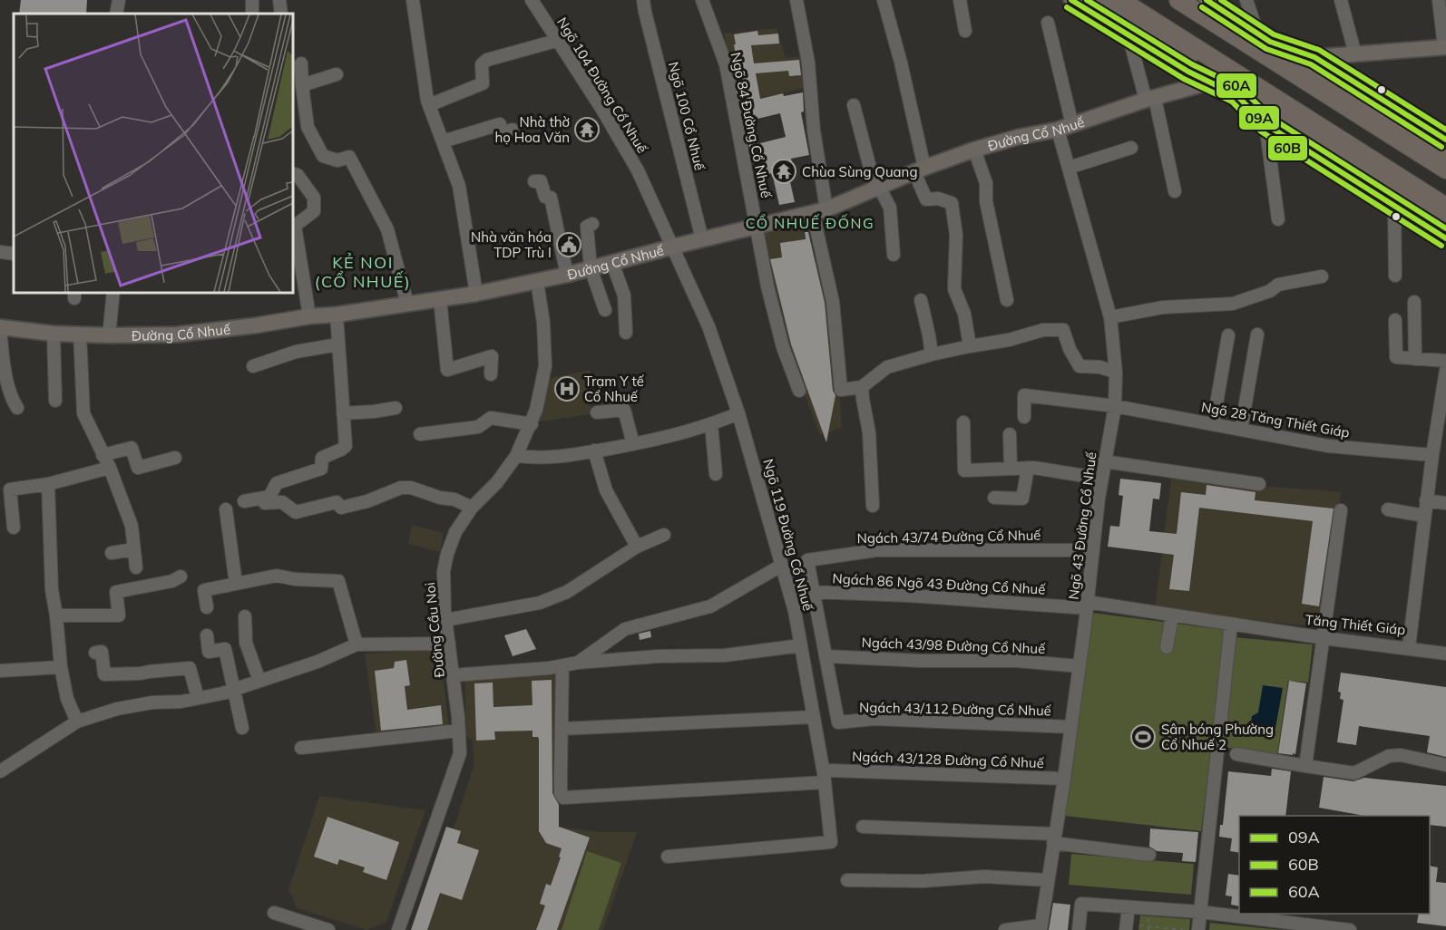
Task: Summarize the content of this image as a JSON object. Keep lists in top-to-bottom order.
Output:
{
  "streets": {
    "main road": ["Đường Cổ Nhuế"],
    "street": [
      "Ngõ 104 Đường Cổ Nhuế",
      "Ngõ 100 Cổ Nhuế",
      "Ngõ 84 Đường Cổ Nhuế",
      "Ngõ 28 Tăng Thiết Giáp",
      "Ngõ 43 Đường Cổ Nhuế",
      "Ngõ 119 Đường Cổ Nhuế",
      "Ngách 43/74 Đường Cổ Nhuế",
      "Ngách 86 Ngõ 43 Đường Cổ Nhuế",
      "Tăng Thiết Giáp",
      "Đường Cầu Noi",
      "Ngách 43/98 Đường Cổ Nhuế",
      "Ngách 43/112 Đường Cổ Nhuế",
      "Ngách 43/128 Đường Cổ Nhuế"
    ]
  },
  "crossings": [
    ["Ngõ 104 Đường Cổ Nhuế", "Đường Cổ Nhuế"],
    ["Ngõ 104 Đường Cổ Nhuế", "Ngõ 119 Đường Cổ Nhuế"],
    ["Ngõ 100 Cổ Nhuế", "Đường Cổ Nhuế"],
    ["Ngõ 84 Đường Cổ Nhuế", "Đường Cổ Nhuế"],
    ["Đường Cổ Nhuế", "Ngõ 43 Đường Cổ Nhuế"],
    ["Đường Cổ Nhuế", "Ngõ 119 Đường Cổ Nhuế"],
    ["Đường Cổ Nhuế", "Đường Cầu Noi"],
    ["Ngõ 28 Tăng Thiết Giáp", "Ngõ 43 Đường Cổ Nhuế"],
    ["Ngõ 28 Tăng Thiết Giáp", "Tăng Thiết Giáp"],
    ["Ngõ 43 Đường Cổ Nhuế", "Ngách 43/74 Đường Cổ Nhuế"],
    ["Ngõ 43 Đường Cổ Nhuế", "Ngách 86 Ngõ 43 Đường Cổ Nhuế"],
    ["Ngõ 43 Đường Cổ Nhuế", "Tăng Thiết Giáp"],
    ["Ngõ 43 Đường Cổ Nhuế", "Ngách 43/98 Đường Cổ Nhuế"],
    ["Ngõ 43 Đường Cổ Nhuế", "Ngách 43/112 Đường Cổ Nhuế"],
    ["Ngõ 43 Đường Cổ Nhuế", "Ngách 43/128 Đường Cổ Nhuế"],
    ["Ngõ 119 Đường Cổ Nhuế", "Ngách 86 Ngõ 43 Đường Cổ Nhuế"],
    ["Ngách 43/74 Đường Cổ Nhuế", "Ngách 86 Ngõ 43 Đường Cổ Nhuế"],
    ["Ngách 86 Ngõ 43 Đường Cổ Nhuế", "Tăng Thiết Giáp"],
    ["Ngách 43/98 Đường Cổ Nhuế", "Ngách 43/112 Đường Cổ Nhuế"]
  ],
  "districts": ["CỔ NHUẾ ĐỐNG", "KẺ NOI (CỔ NHUẾ)"],
  "places": {
    "temple": ["Nhà thờ họ Hoa Văn", "Chùa Sùng Quang"],
    "public building": ["Nhà văn hóa TDP Trù I"],
    "hospital": ["Trạm Y tế Cổ Nhuế"],
    "sports": ["Sân bóng Phường Cổ Nhuế 2"]
  },
  "lines": ["transit line 09A", "transit line 60A", "transit line 60B"],
  "legend": ["09A", "60B", "60A"]
}
